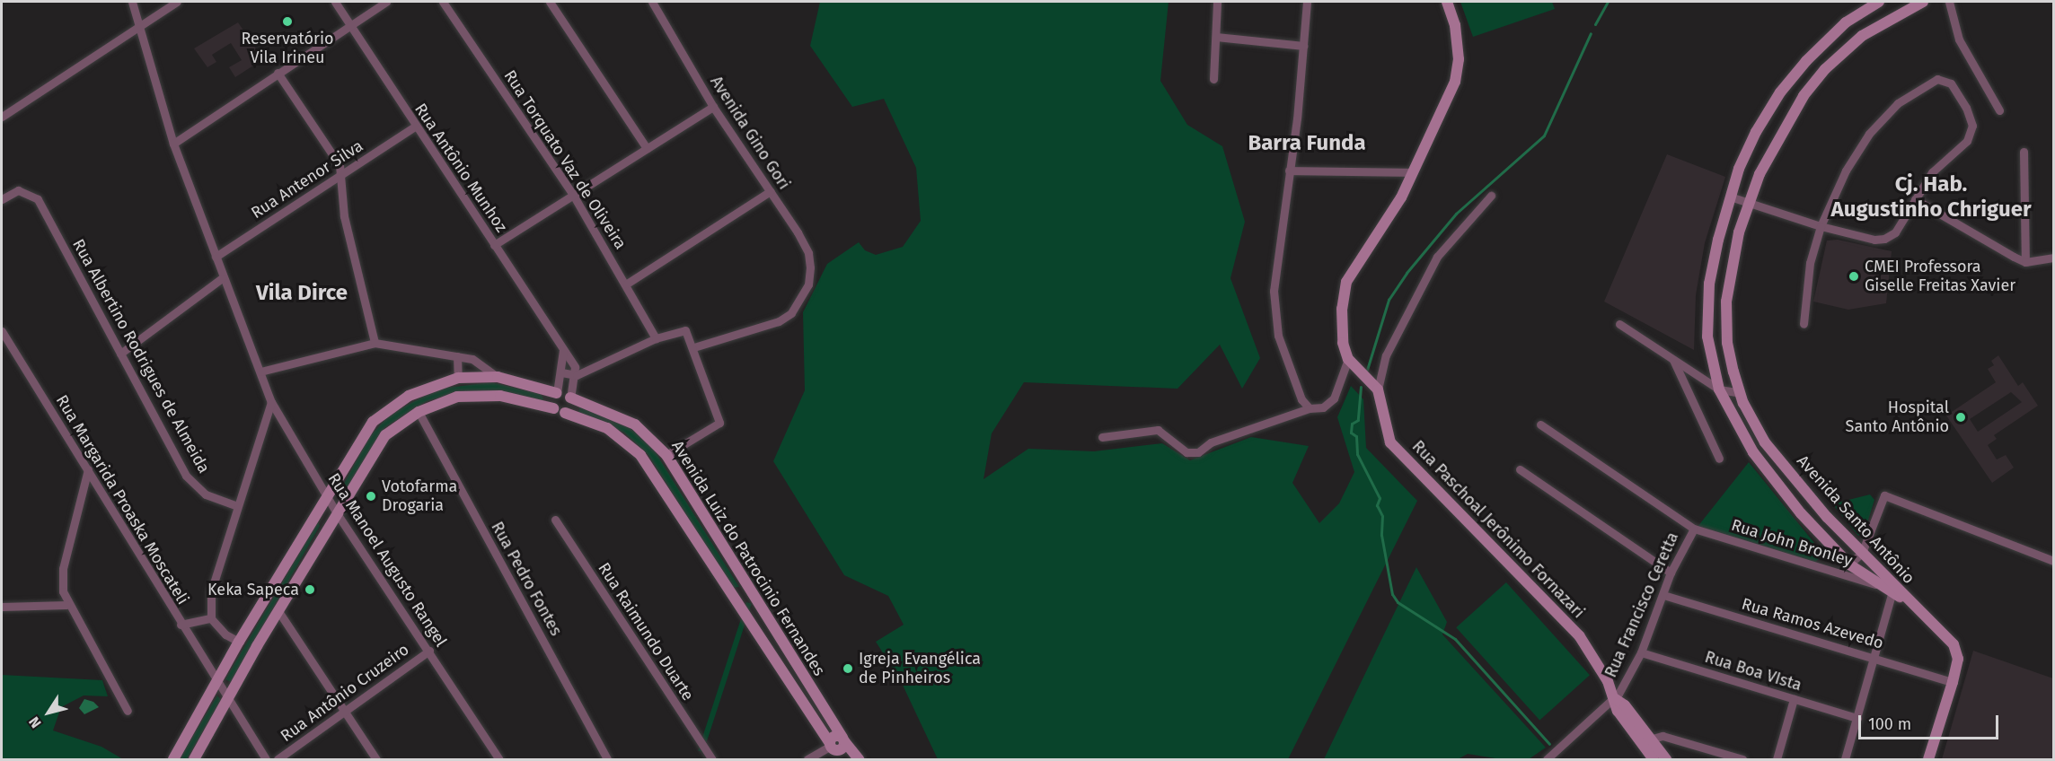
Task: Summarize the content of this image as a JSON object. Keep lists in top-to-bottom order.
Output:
{
  "streets": {
    "main road": ["Avenida Santo Antônio", "Rua Paschoal Jerônimo Fornazari", "Avenida Luiz do Patrocinio Fernandes"],
    "street": [
      "Avenida Gino Gori",
      "Rua Torquato Vaz de Oliveira",
      "Rua Antônio Munhoz",
      "Rua Antenor Silva",
      "Rua Albertino Rodrigues de Almeida",
      "Rua Margarida Proaska Moscateli",
      "Rua John Bronley",
      "Rua Manoel Augusto Rangel",
      "Rua Pedro Fontes",
      "Rua Francisco Ceretta",
      "Rua Ramos Azevedo",
      "Rua Raimundo Duarte",
      "Rua Boa VIsta",
      "Rua Antônio Cruzeiro"
    ]
  },
  "crossings": [
    ["Rua Antônio Munhoz", "Rua Antenor Silva"],
    ["Rua Antenor Silva", "Rua Manoel Augusto Rangel"],
    ["Avenida Santo Antônio", "Rua John Bronley"],
    ["Avenida Santo Antônio", "Rua Ramos Azevedo"],
    ["Rua Paschoal Jerônimo Fornazari", "Rua Francisco Ceretta"],
    ["Rua John Bronley", "Rua Francisco Ceretta"],
    ["Rua Manoel Augusto Rangel", "Rua Antônio Cruzeiro"],
    ["Rua Francisco Ceretta", "Rua Ramos Azevedo"],
    ["Rua Francisco Ceretta", "Rua Boa VIsta"]
  ],
  "districts": ["Barra Funda", "Cj. Hab. Augustinho Chriguer", "Vila Dirce"],
  "places": [
    "Reservatório Vila Irineu",
    "CMEI Professora Giselle Freitas Xavier",
    "Hospital Santo Antônio",
    "Votofarma Drogaria",
    "Keka Sapeca",
    "Igreja Evangélica de Pinheiros"
  ],
  "scale_bar": "100 m",
  "north": "bottom left"
}
